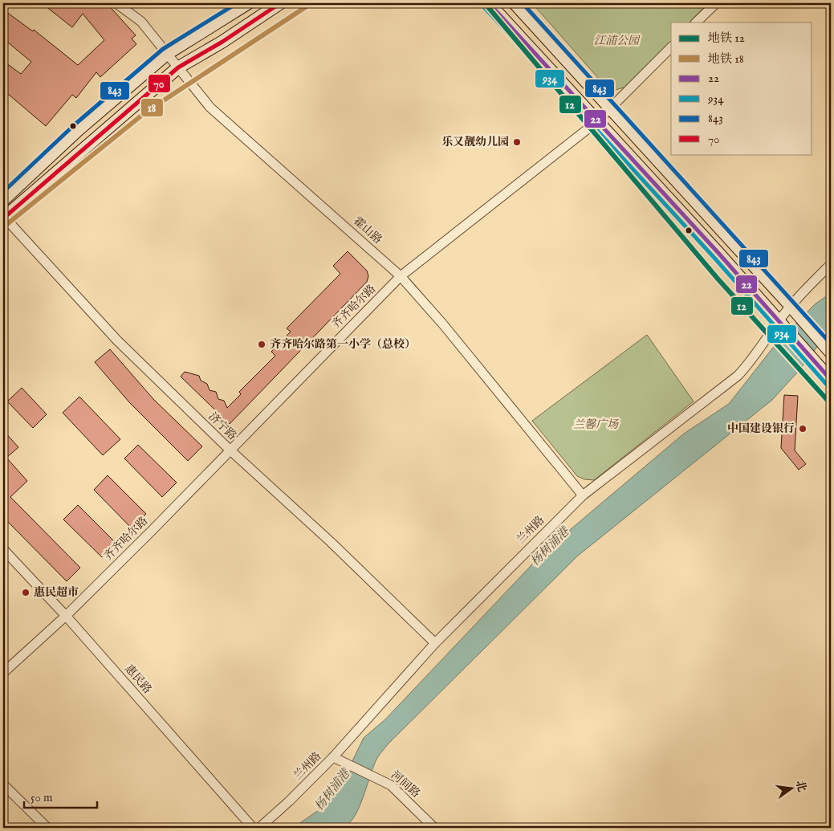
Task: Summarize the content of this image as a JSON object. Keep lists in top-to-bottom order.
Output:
{
  "streets": {
    "street": [
      "霍山路",
      "齐齐哈尔路",
      "济宁路",
      "兰州路",
      "惠民路",
      "河间路"
    ]
  },
  "crossings": [
    ["霍山路", "齐齐哈尔路"],
    ["霍山路", "兰州路"],
    ["齐齐哈尔路", "济宁路"],
    ["齐齐哈尔路", "惠民路"],
    ["济宁路", "兰州路"],
    ["兰州路", "河间路"]
  ],
  "water": ["杨树浦港"],
  "parks": ["江浦公园", "兰馨广场"],
  "places": [
    "乐又靓幼儿园",
    "齐齐哈尔路第一小学（总校）",
    "中国建设银行",
    "惠民超市"
  ],
  "lines": [
    "metro line 12",
    "metro line 18",
    "transit line 22",
    "transit line 843",
    "transit line 70",
    "transit line 934"
  ],
  "legend": [
    "地铁 12",
    "地铁 18",
    "22",
    "934",
    "843",
    "70"
  ],
  "scale_bar": "50 m",
  "north": "right"
}
